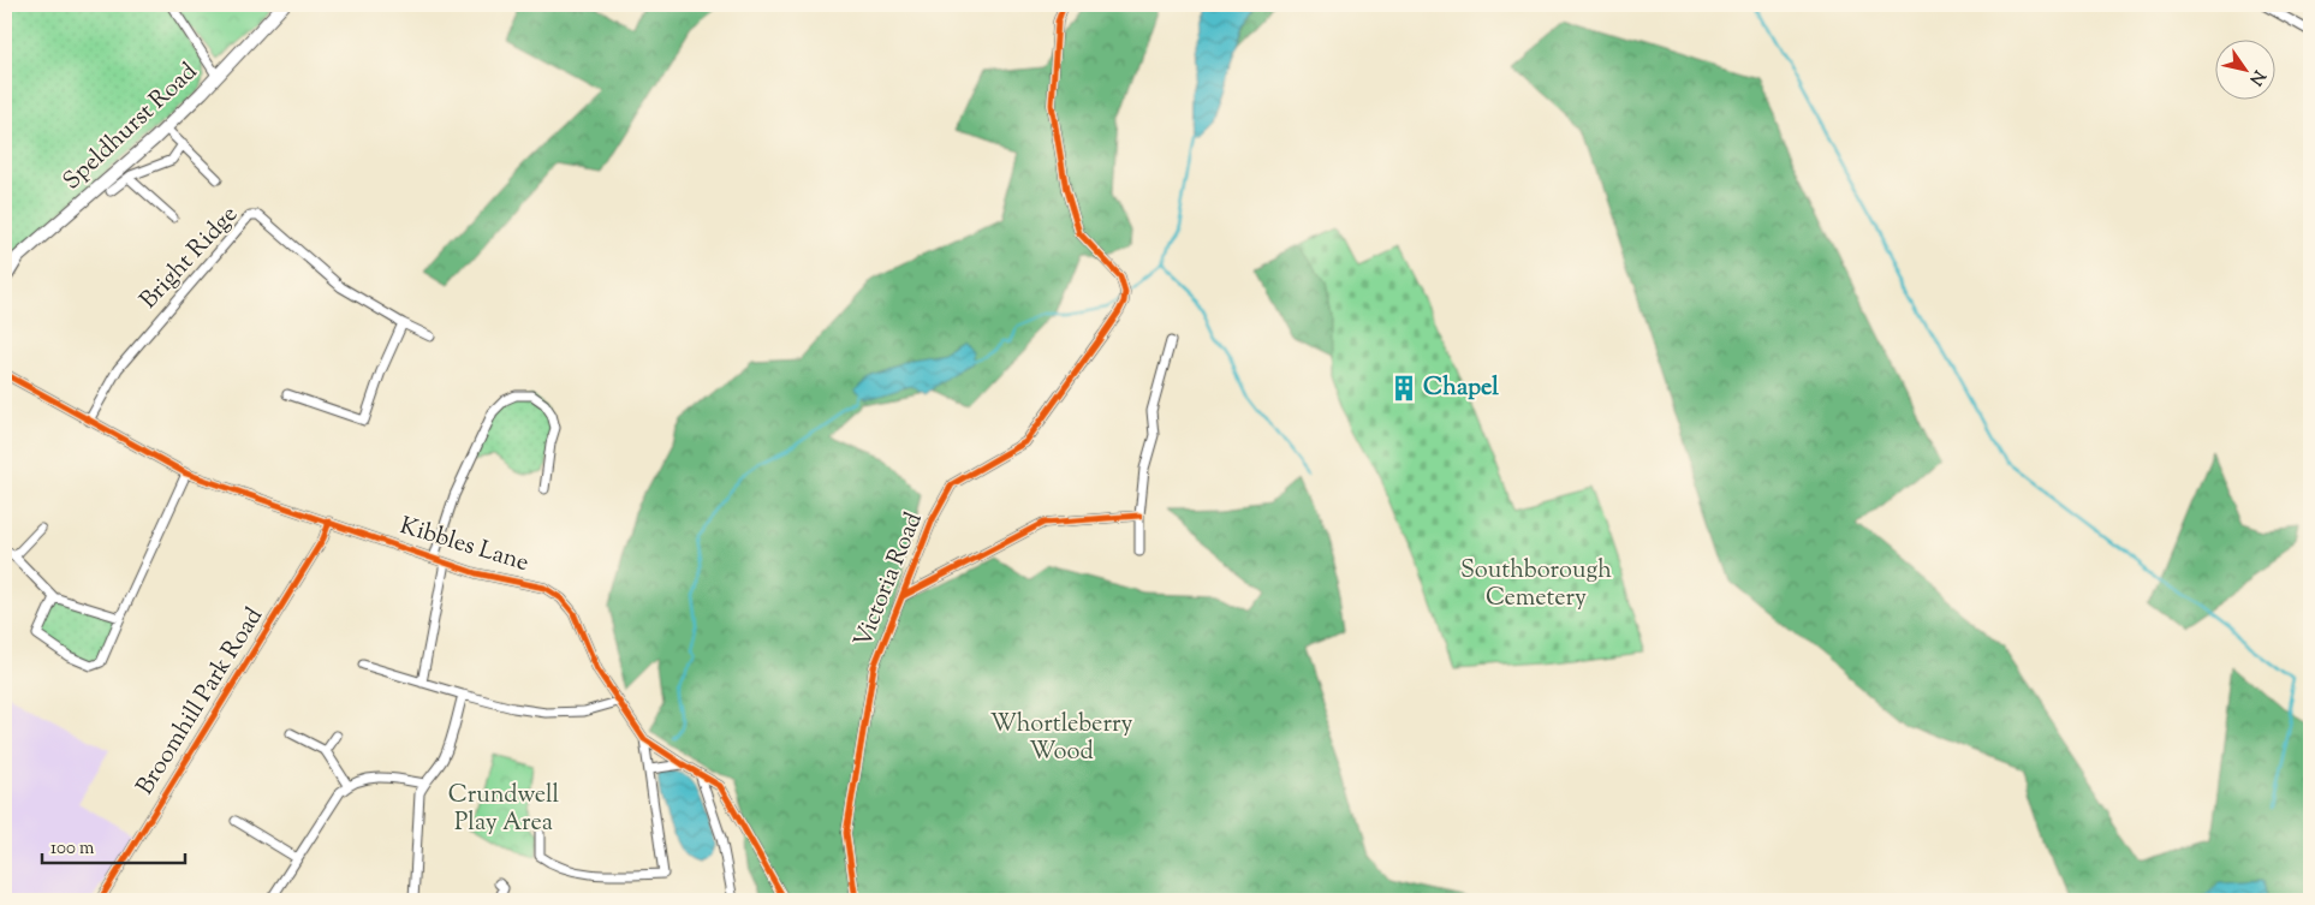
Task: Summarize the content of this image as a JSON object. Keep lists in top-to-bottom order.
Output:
{
  "streets": {
    "street": [
      "Speldhurst Road",
      "Bright Ridge",
      "Kibbles Lane",
      "Victoria Road",
      "Broomhill Park Road"
    ]
  },
  "crossings": [
    ["Bright Ridge", "Kibbles Lane"],
    ["Kibbles Lane", "Broomhill Park Road"]
  ],
  "parks": ["Southborough Cemetery", "Whortleberry Wood", "Crundwell Play Area"],
  "places": {
    "building": ["Chapel"]
  },
  "scale_bar": "100 m",
  "north": "bottom right"
}
